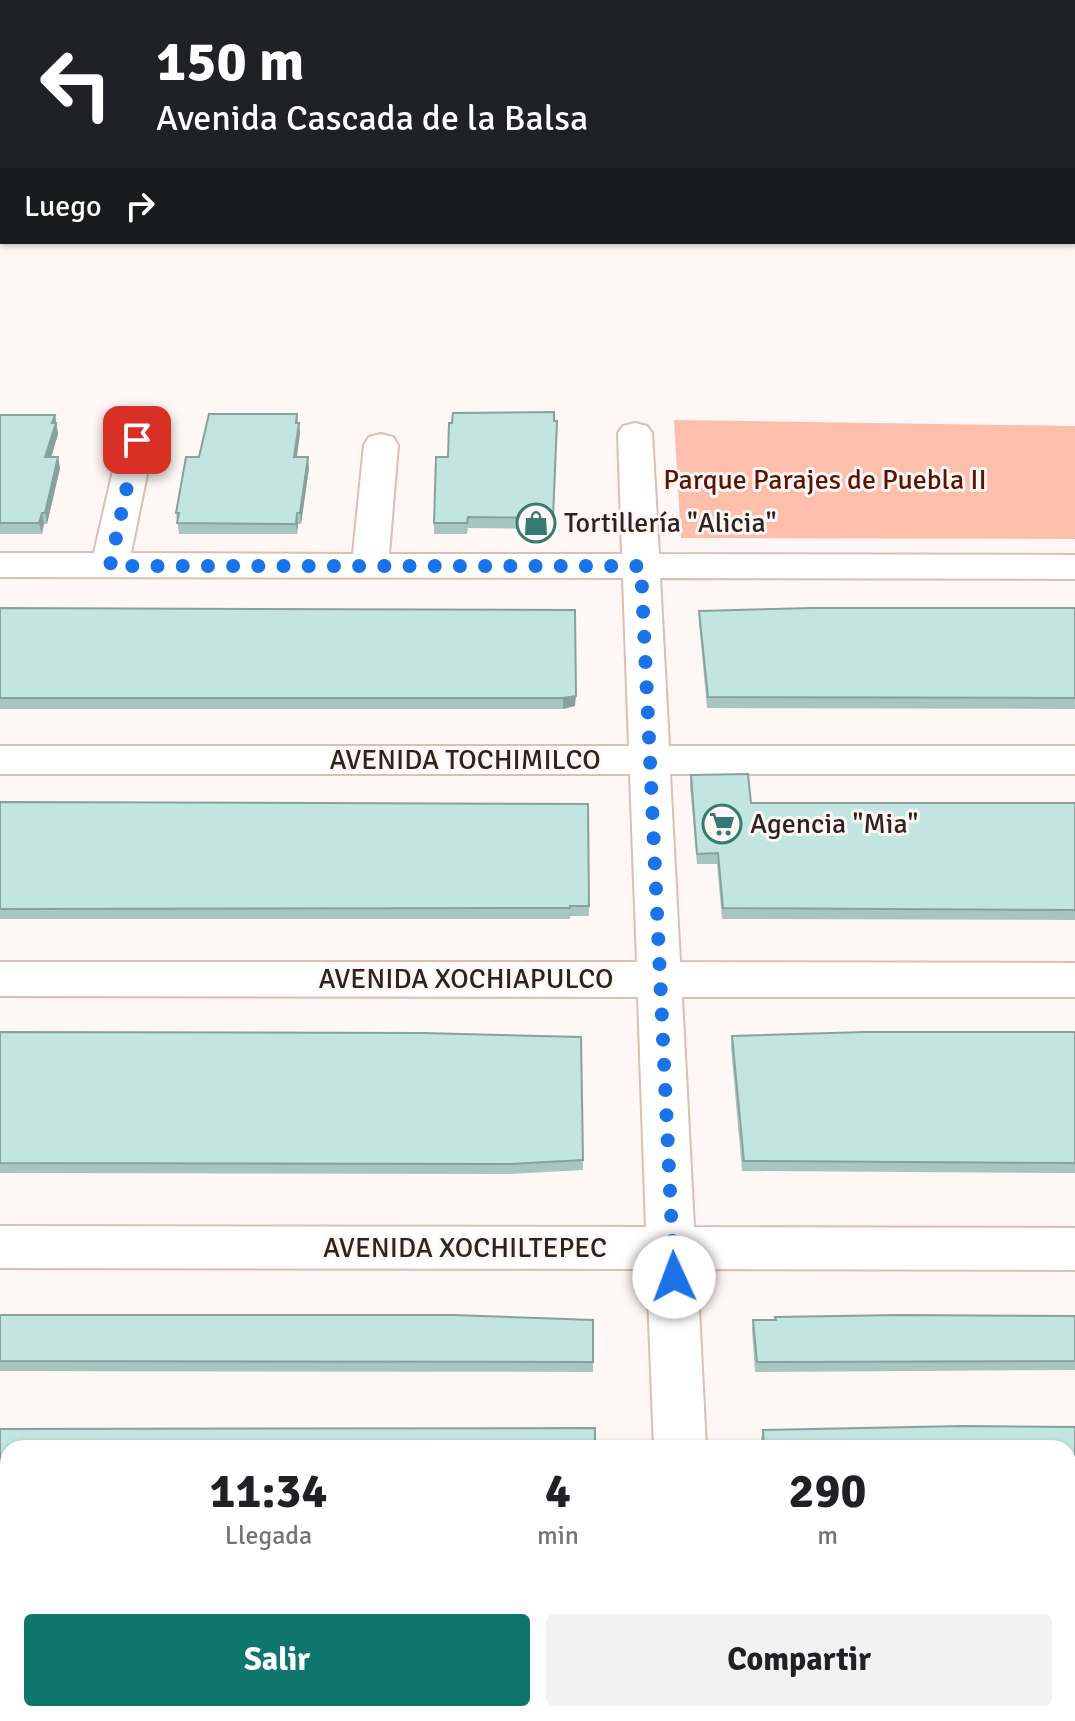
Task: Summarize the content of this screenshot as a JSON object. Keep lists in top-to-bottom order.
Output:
{
  "streets": {
    "street": ["AVENIDA TOCHIMILCO", "AVENIDA XOCHIAPULCO", "AVENIDA XOCHILTEPEC"]
  },
  "parks": ["Parque Parajes de Puebla II"],
  "places": {
    "shop": ["Tortillería \"Alicia\""],
    "supermarket": ["Agencia \"Mia\""]
  },
  "page": {
    "turn": ["150 m", "Avenida Cascada de la Balsa"],
    "then": "Luego",
    "eta": [
      "11:34",
      "Llegada",
      "4",
      "min",
      "290",
      "m"
    ],
    "buttons": ["Salir", "Compartir"]
  }
}
